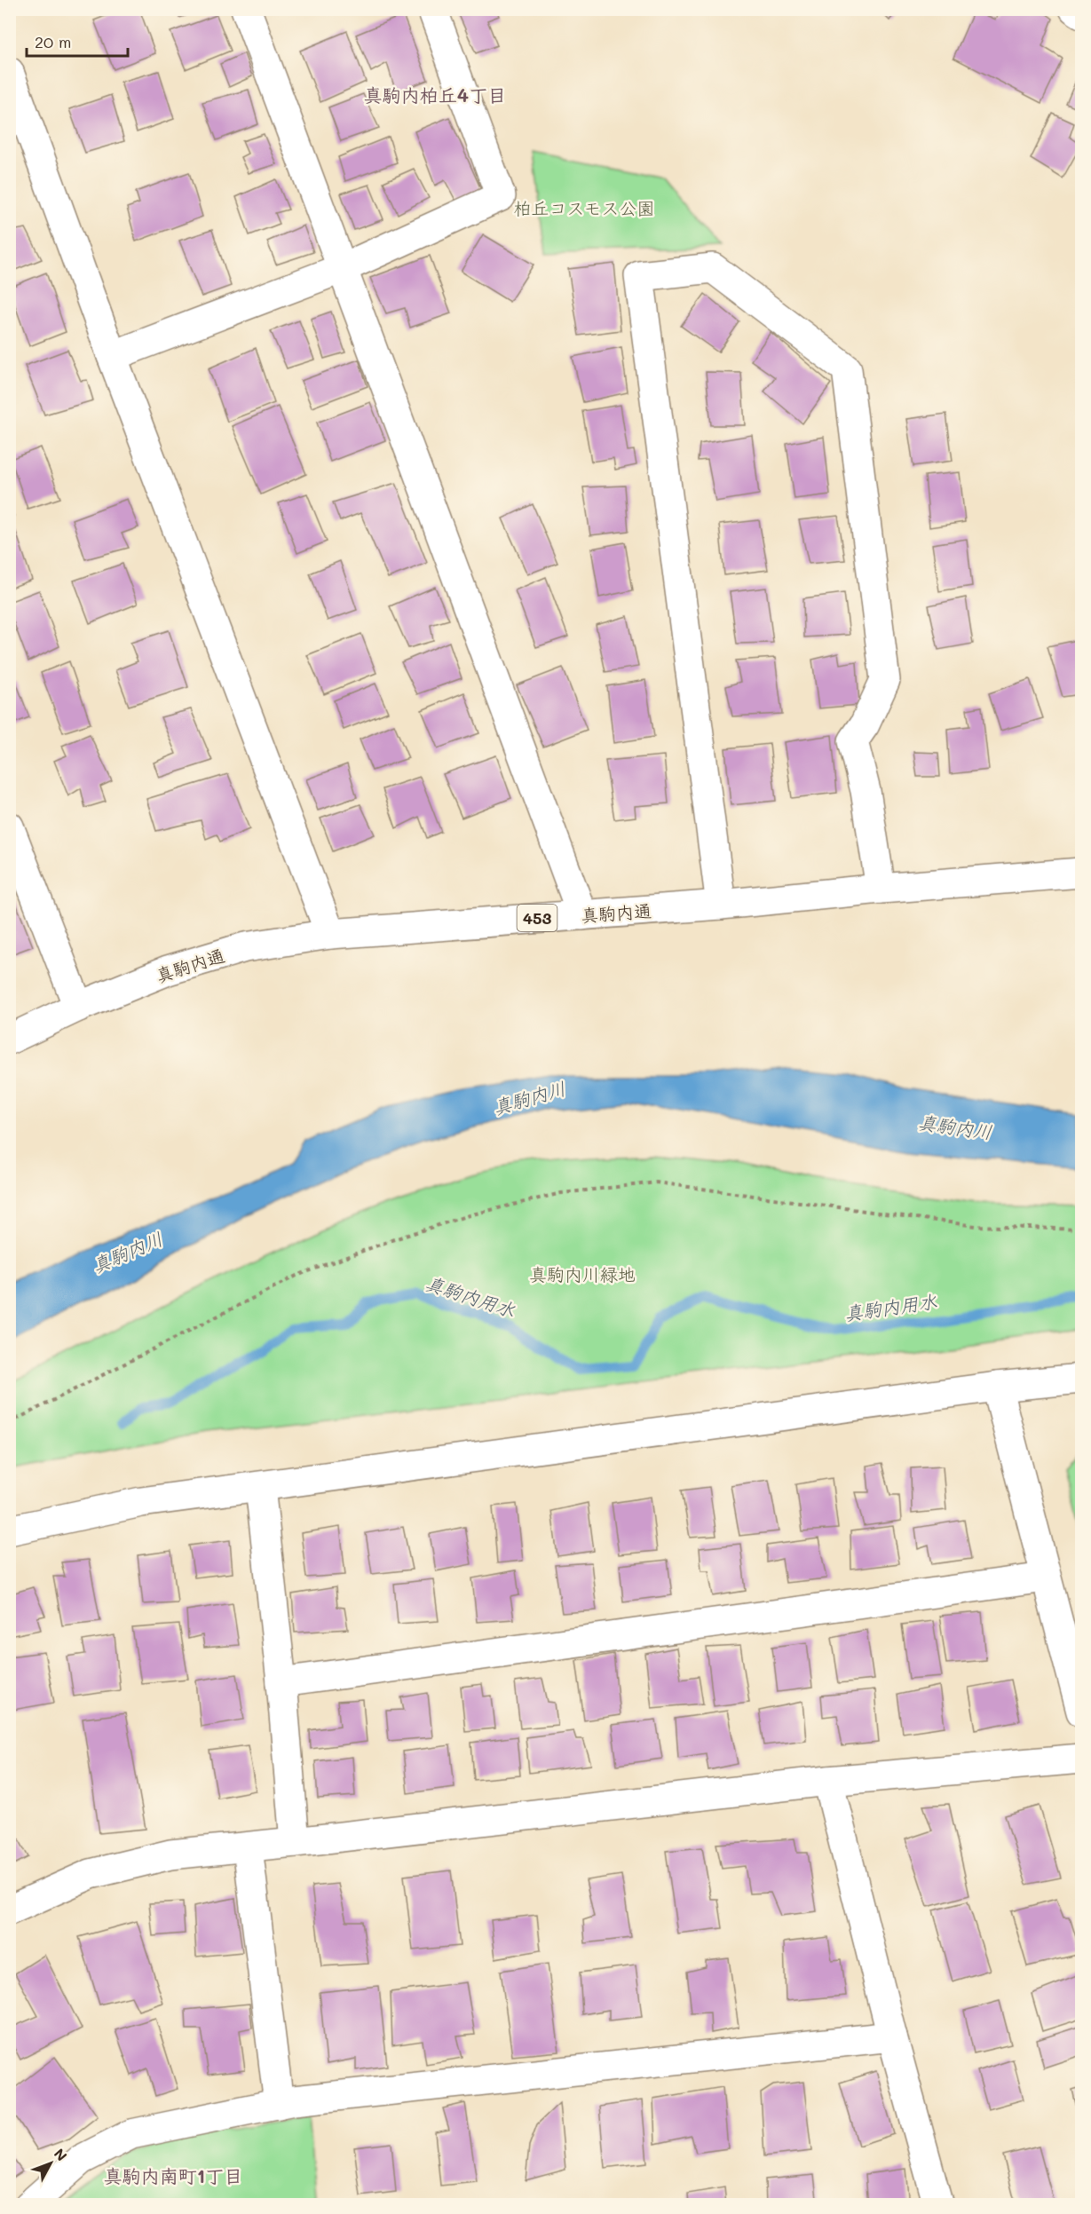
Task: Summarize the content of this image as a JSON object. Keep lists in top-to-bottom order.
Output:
{
  "streets": {
    "main road": ["真駒内通", "453"]
  },
  "districts": ["真駒内柏丘4丁目", "真駒内南町1丁目"],
  "water": ["真駒内川", "真駒内用水"],
  "parks": ["柏丘コスモス公園", "真駒内川緑地"],
  "scale_bar": "20 m",
  "north": "top right"
}
